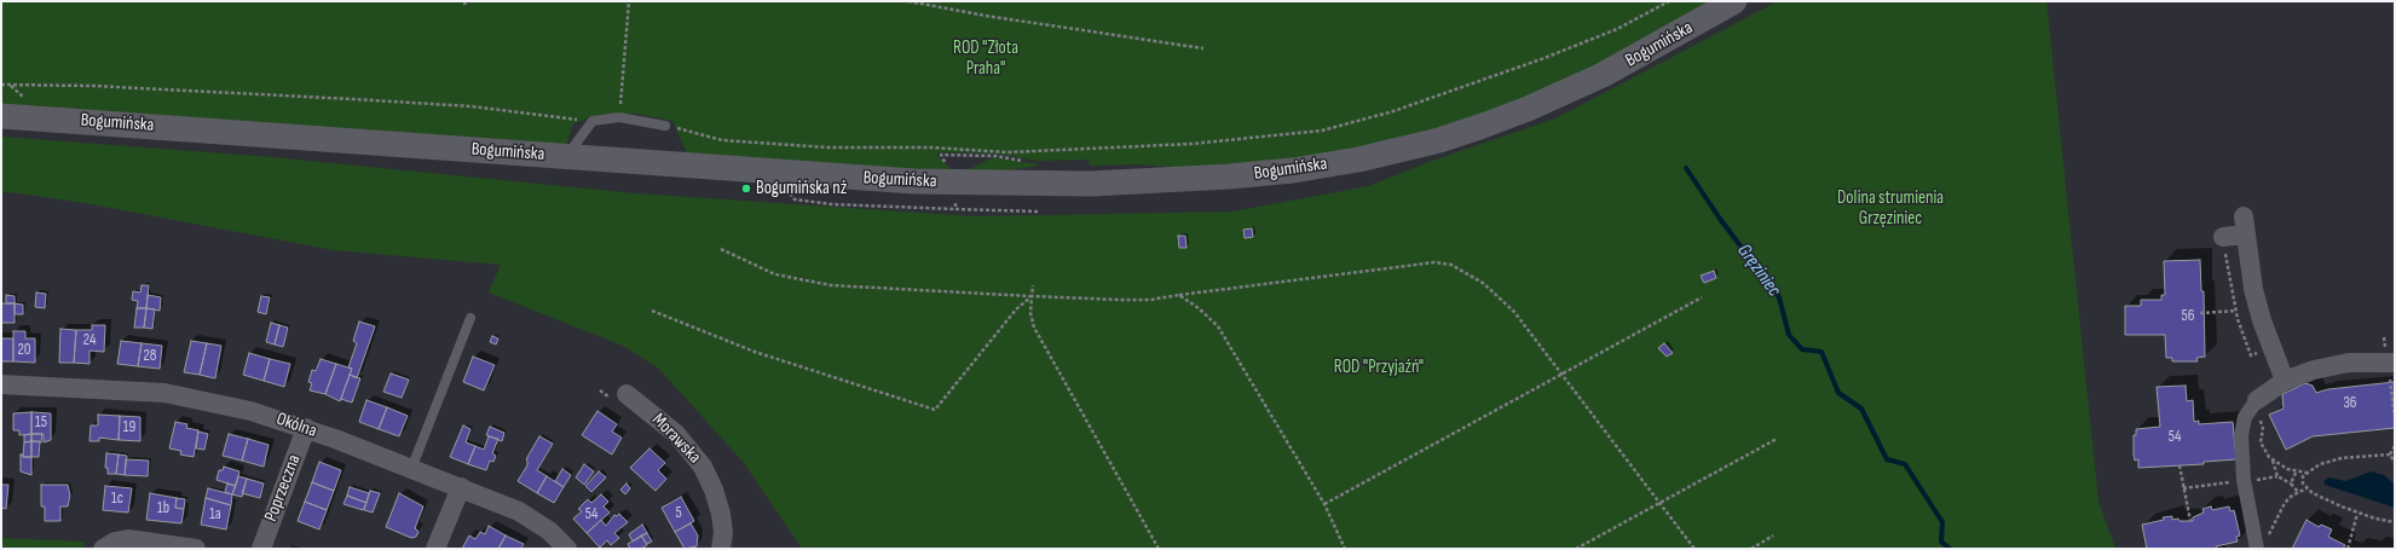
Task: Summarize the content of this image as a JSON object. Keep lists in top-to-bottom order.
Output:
{
  "streets": {
    "street": [
      "Bogumińska",
      "Okólna",
      "Morawska",
      "Poprzeczna"
    ]
  },
  "crossings": [
    ["Okólna", "Poprzeczna"]
  ],
  "water": ["Gręziniec"],
  "parks": ["ROD \"Złota Praha\"", "Dolina strumienia Grzęziniec", "ROD \"Przyjaźń\""],
  "places": ["Bogumińska nż"],
  "house_numbers": [
    "56",
    "24",
    "20",
    "28",
    "36",
    "15",
    "19",
    "54",
    "1c",
    "1b",
    "5",
    "1a",
    "54"
  ]
}
